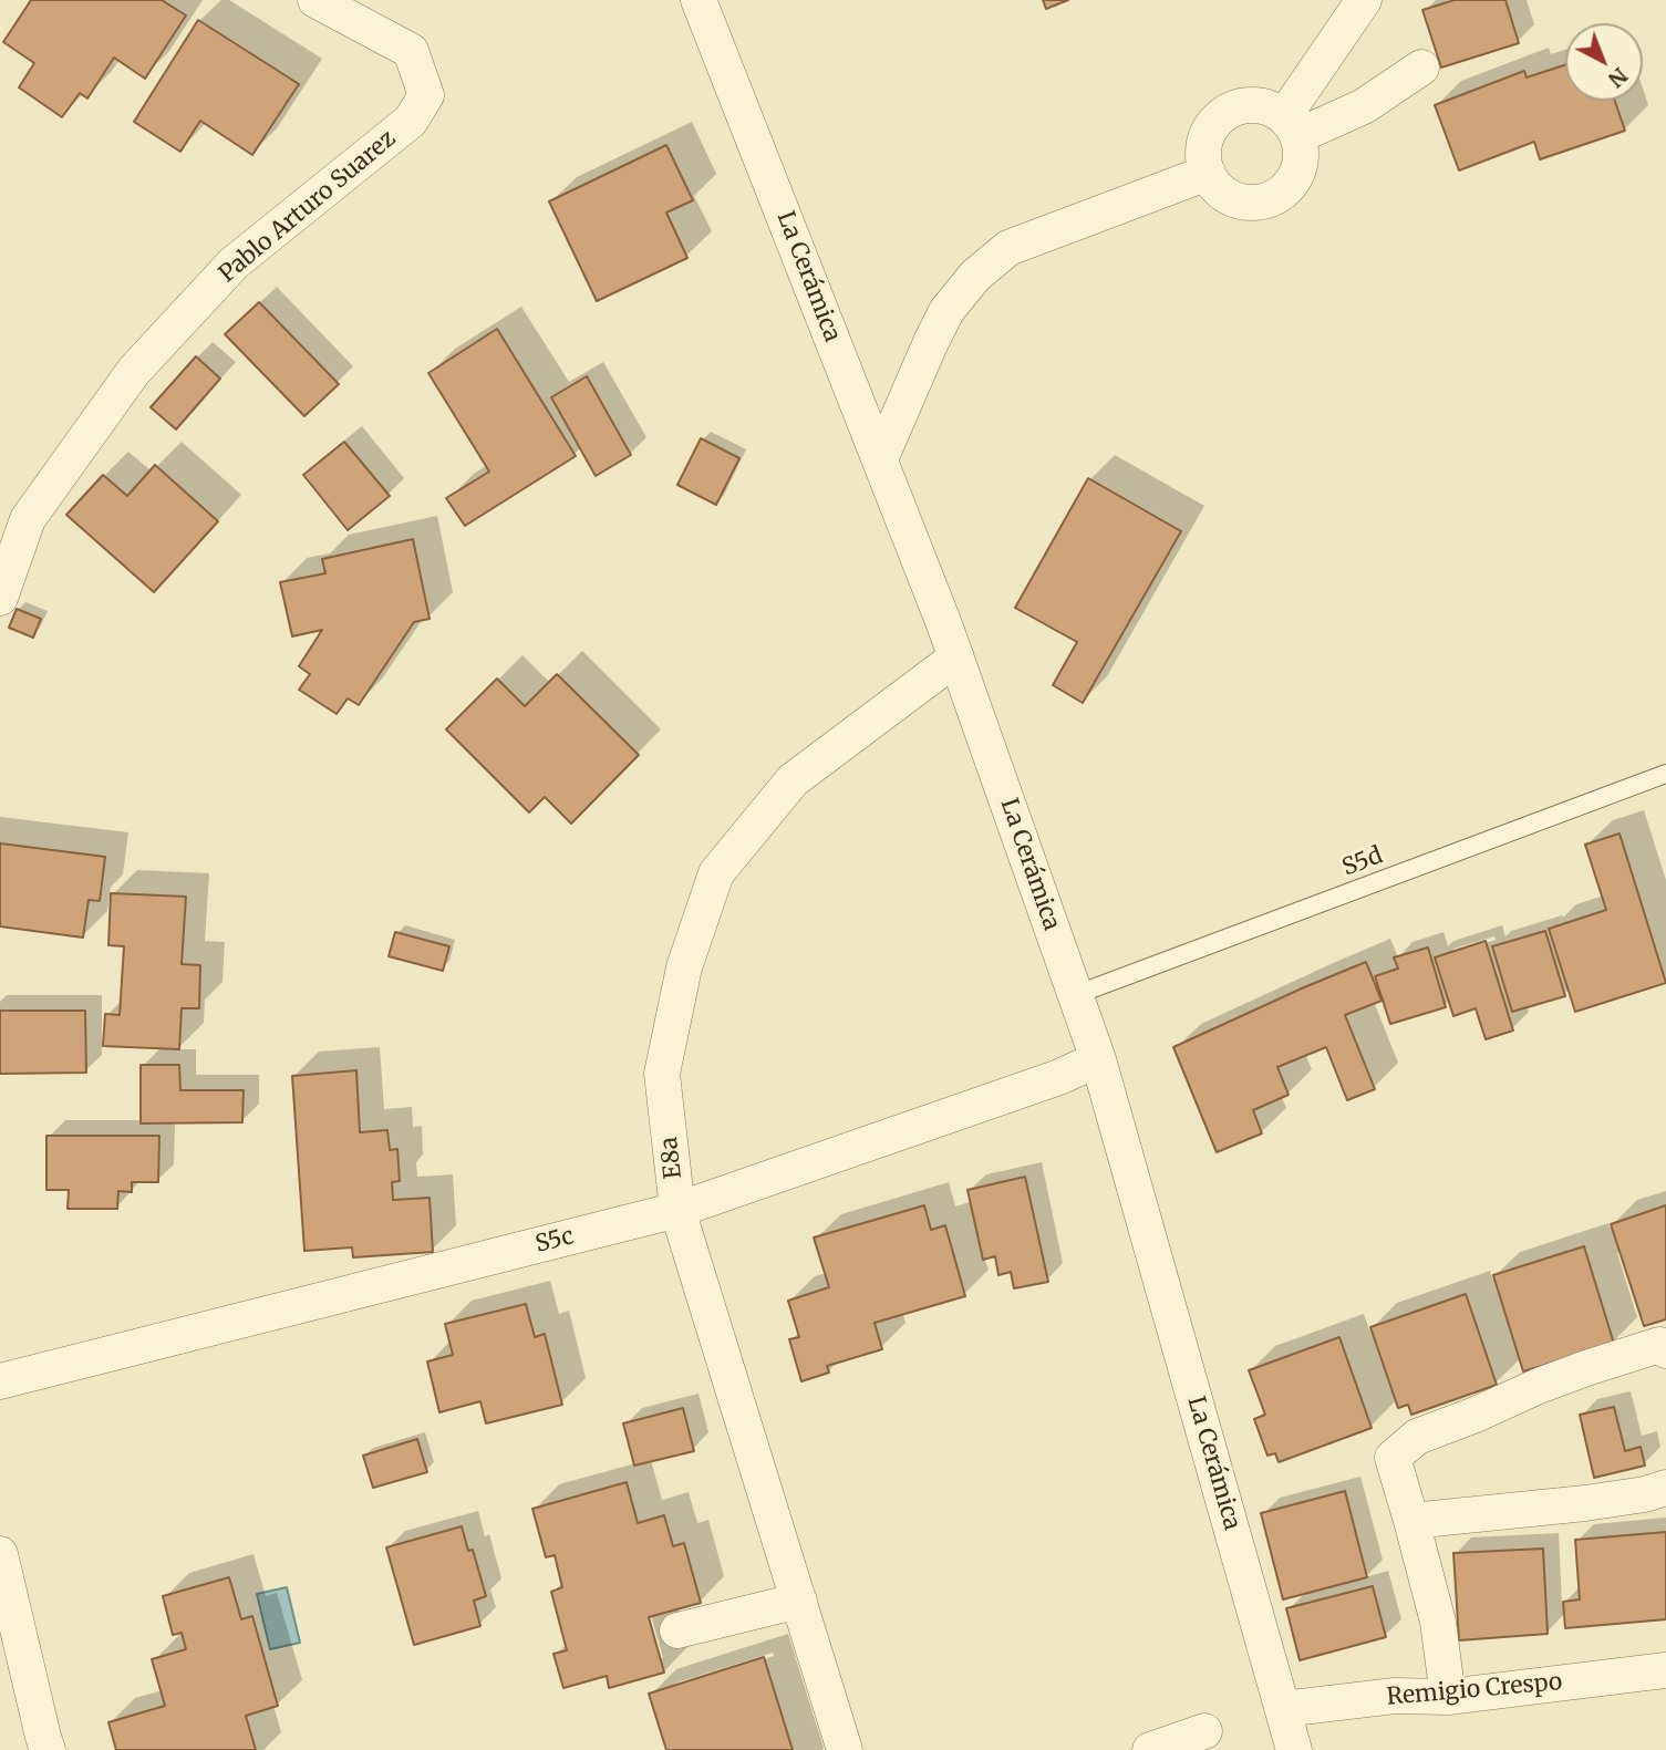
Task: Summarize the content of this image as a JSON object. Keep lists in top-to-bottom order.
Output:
{
  "streets": {
    "street": [
      "Pablo Arturo Suarez",
      "La Cerámica",
      "E8a",
      "S5c",
      "Remigio Crespo"
    ],
    "lane": ["S5d"]
  },
  "crossings": [
    ["La Cerámica", "S5d"],
    ["La Cerámica", "E8a"],
    ["La Cerámica", "S5c"],
    ["La Cerámica", "Remigio Crespo"],
    ["E8a", "S5c"]
  ],
  "north": "bottom right"
}
